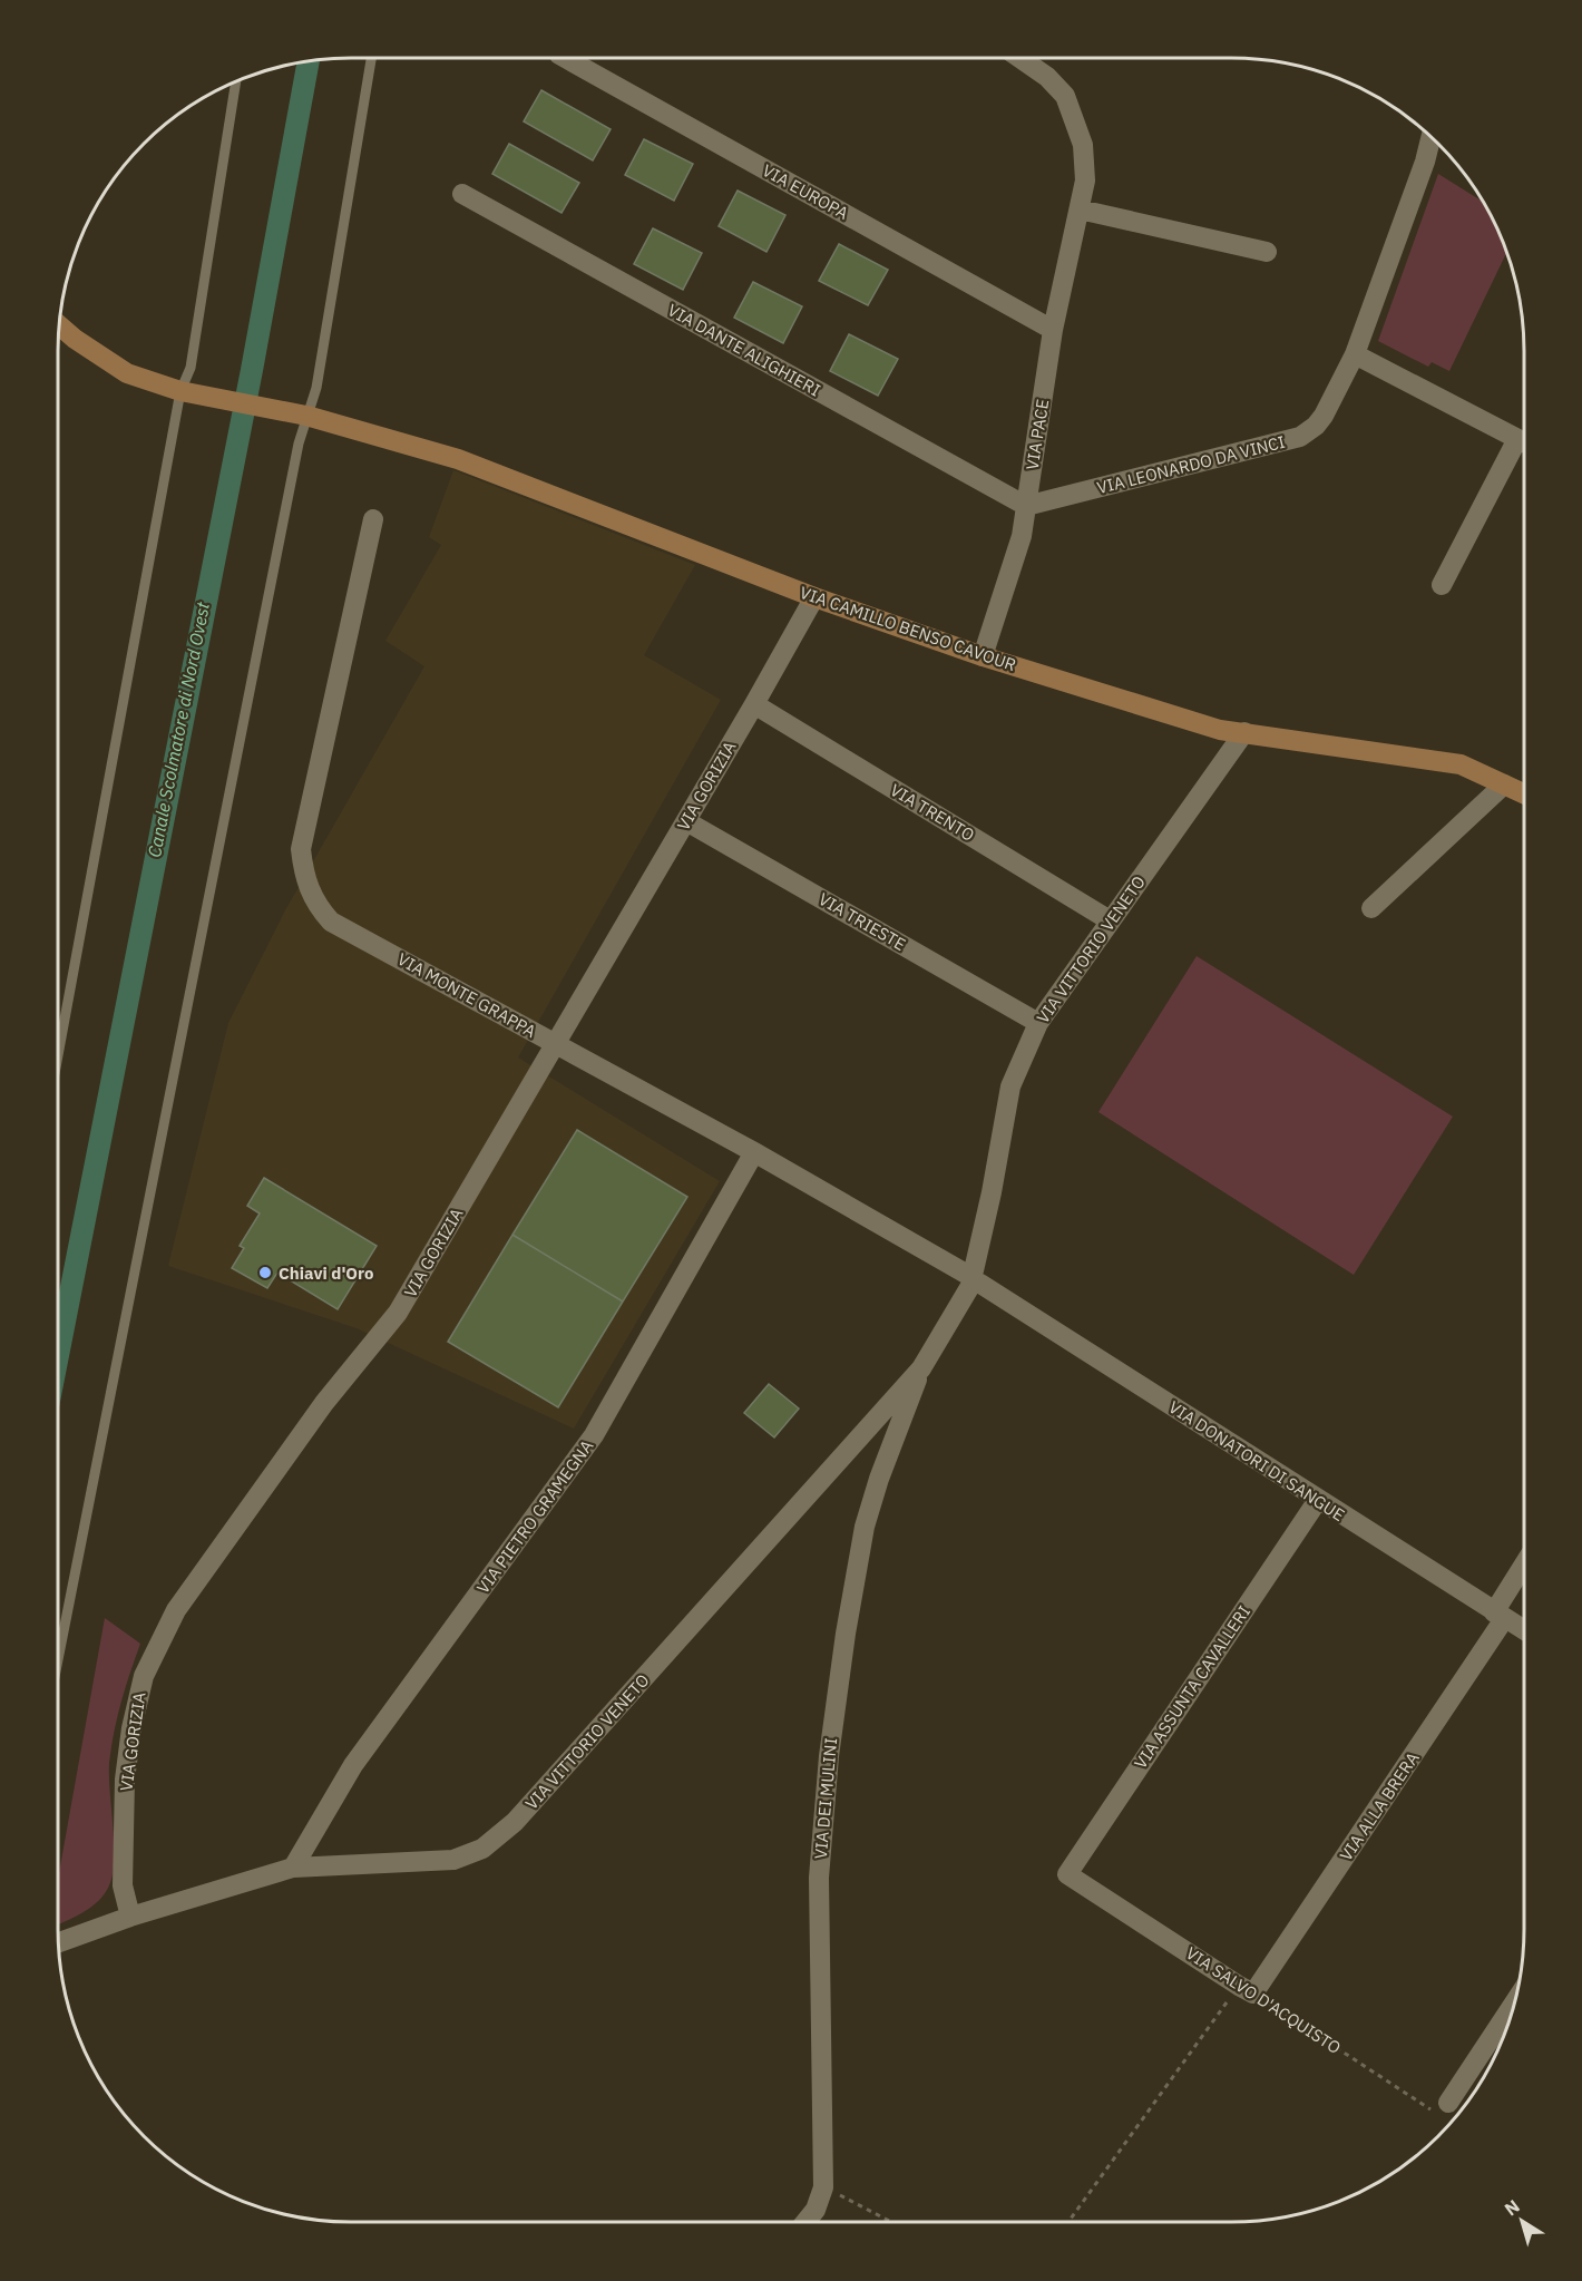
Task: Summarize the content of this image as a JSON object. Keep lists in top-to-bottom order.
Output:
{
  "streets": {
    "street": [
      "VIA EUROPA",
      "VIA DANTE ALIGHIERI",
      "VIA PACE",
      "VIA LEONARDO DA VINCI",
      "VIA CAMILLO BENSO CAVOUR",
      "VIA GORIZIA",
      "VIA TRENTO",
      "VIA TRIESTE",
      "VIA VITTORIO VENETO",
      "VIA MONTE GRAPPA",
      "VIA DONATORI DI SANGUE",
      "VIA PIETRO GRAMEGNA",
      "VIA ASSUNTA CAVALLERI",
      "VIA DEI MULINI",
      "VIA ALLA BRERA",
      "VIA SALVO D'ACQUISTO"
    ]
  },
  "crossings": [
    ["VIA EUROPA", "VIA PACE"],
    ["VIA DANTE ALIGHIERI", "VIA PACE"],
    ["VIA DANTE ALIGHIERI", "VIA LEONARDO DA VINCI"],
    ["VIA PACE", "VIA LEONARDO DA VINCI"],
    ["VIA PACE", "VIA CAMILLO BENSO CAVOUR"],
    ["VIA CAMILLO BENSO CAVOUR", "VIA GORIZIA"],
    ["VIA CAMILLO BENSO CAVOUR", "VIA VITTORIO VENETO"],
    ["VIA GORIZIA", "VIA TRENTO"],
    ["VIA GORIZIA", "VIA TRIESTE"],
    ["VIA GORIZIA", "VIA VITTORIO VENETO"],
    ["VIA GORIZIA", "VIA MONTE GRAPPA"],
    ["VIA TRENTO", "VIA VITTORIO VENETO"],
    ["VIA TRIESTE", "VIA VITTORIO VENETO"],
    ["VIA VITTORIO VENETO", "VIA MONTE GRAPPA"],
    ["VIA VITTORIO VENETO", "VIA DONATORI DI SANGUE"],
    ["VIA VITTORIO VENETO", "VIA PIETRO GRAMEGNA"],
    ["VIA VITTORIO VENETO", "VIA DEI MULINI"],
    ["VIA MONTE GRAPPA", "VIA DONATORI DI SANGUE"],
    ["VIA MONTE GRAPPA", "VIA PIETRO GRAMEGNA"],
    ["VIA DONATORI DI SANGUE", "VIA ASSUNTA CAVALLERI"],
    ["VIA DONATORI DI SANGUE", "VIA ALLA BRERA"],
    ["VIA ASSUNTA CAVALLERI", "VIA SALVO D'ACQUISTO"],
    ["VIA ALLA BRERA", "VIA SALVO D'ACQUISTO"]
  ],
  "water": ["Canale Scolmatore di Nord Ovest"],
  "places": ["Chiavi d'Oro"],
  "north": "top left"
}
